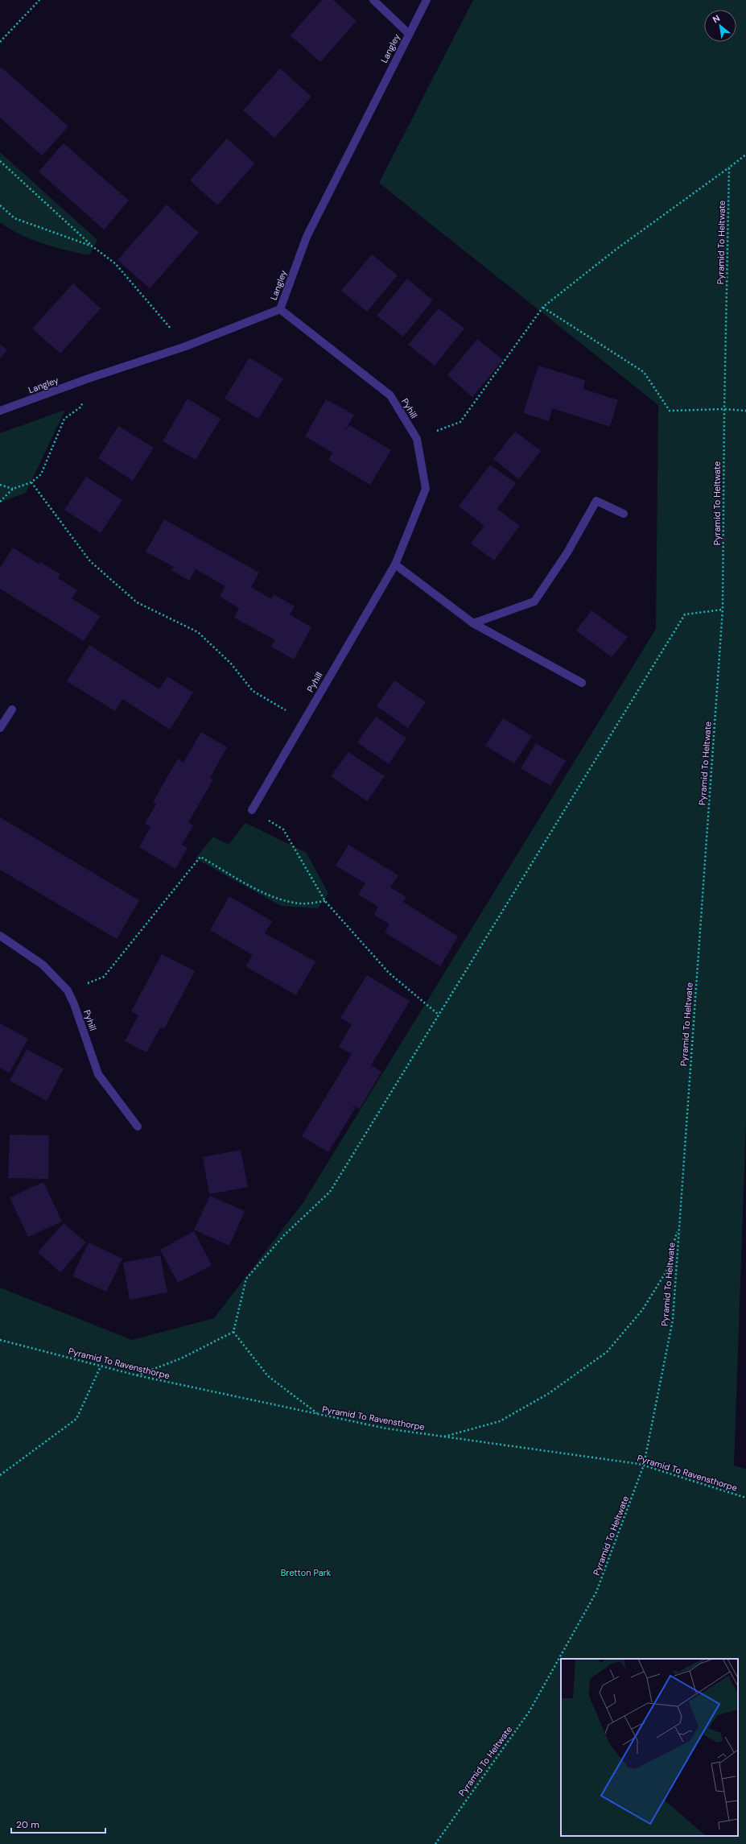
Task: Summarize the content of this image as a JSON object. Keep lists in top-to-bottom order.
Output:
{
  "streets": {
    "street": ["Langley", "Pyhill"],
    "path": ["Pyramid To Heltwate", "Pyramid To Ravensthorpe"]
  },
  "crossings": [
    ["Langley", "Pyhill"],
    ["Pyramid To Heltwate", "Pyramid To Ravensthorpe"]
  ],
  "parks": ["Bretton Park"],
  "scale_bar": "20 m",
  "north": "top left"
}
